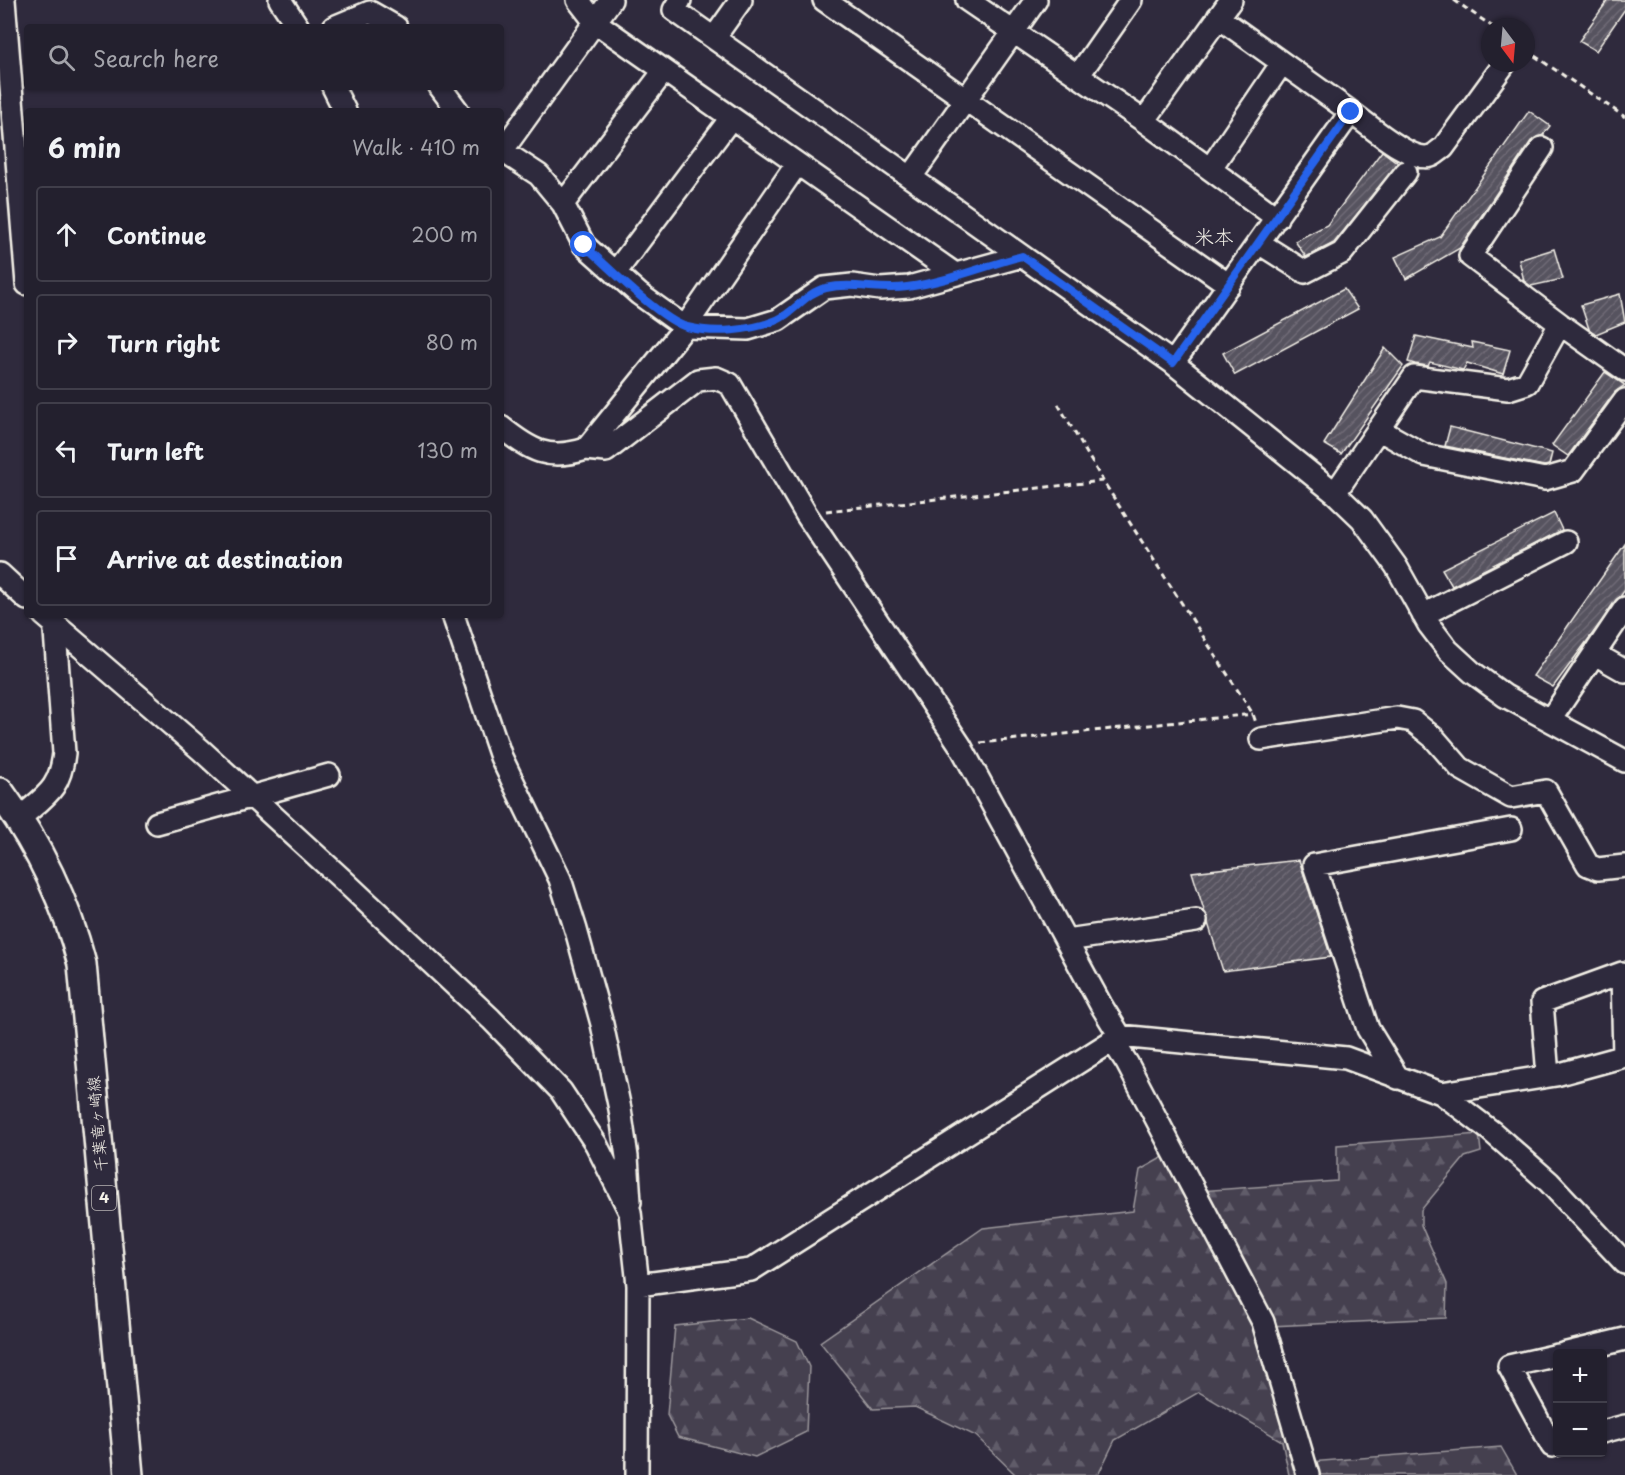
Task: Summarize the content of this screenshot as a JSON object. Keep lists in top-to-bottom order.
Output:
{
  "streets": {
    "main road": ["千葉竜ヶ崎線", "4"]
  },
  "districts": ["米本"],
  "north": "bottom",
  "page": {
    "search": "Search here",
    "heading": ["6 min", "Walk · 410 m"],
    "list": [
      ["Continue", "200 m"],
      ["Turn right", "80 m"],
      ["Turn left", "130 m"],
      "Arrive at destination"
    ],
    "map_buttons": ["+", "−"]
  }
}
